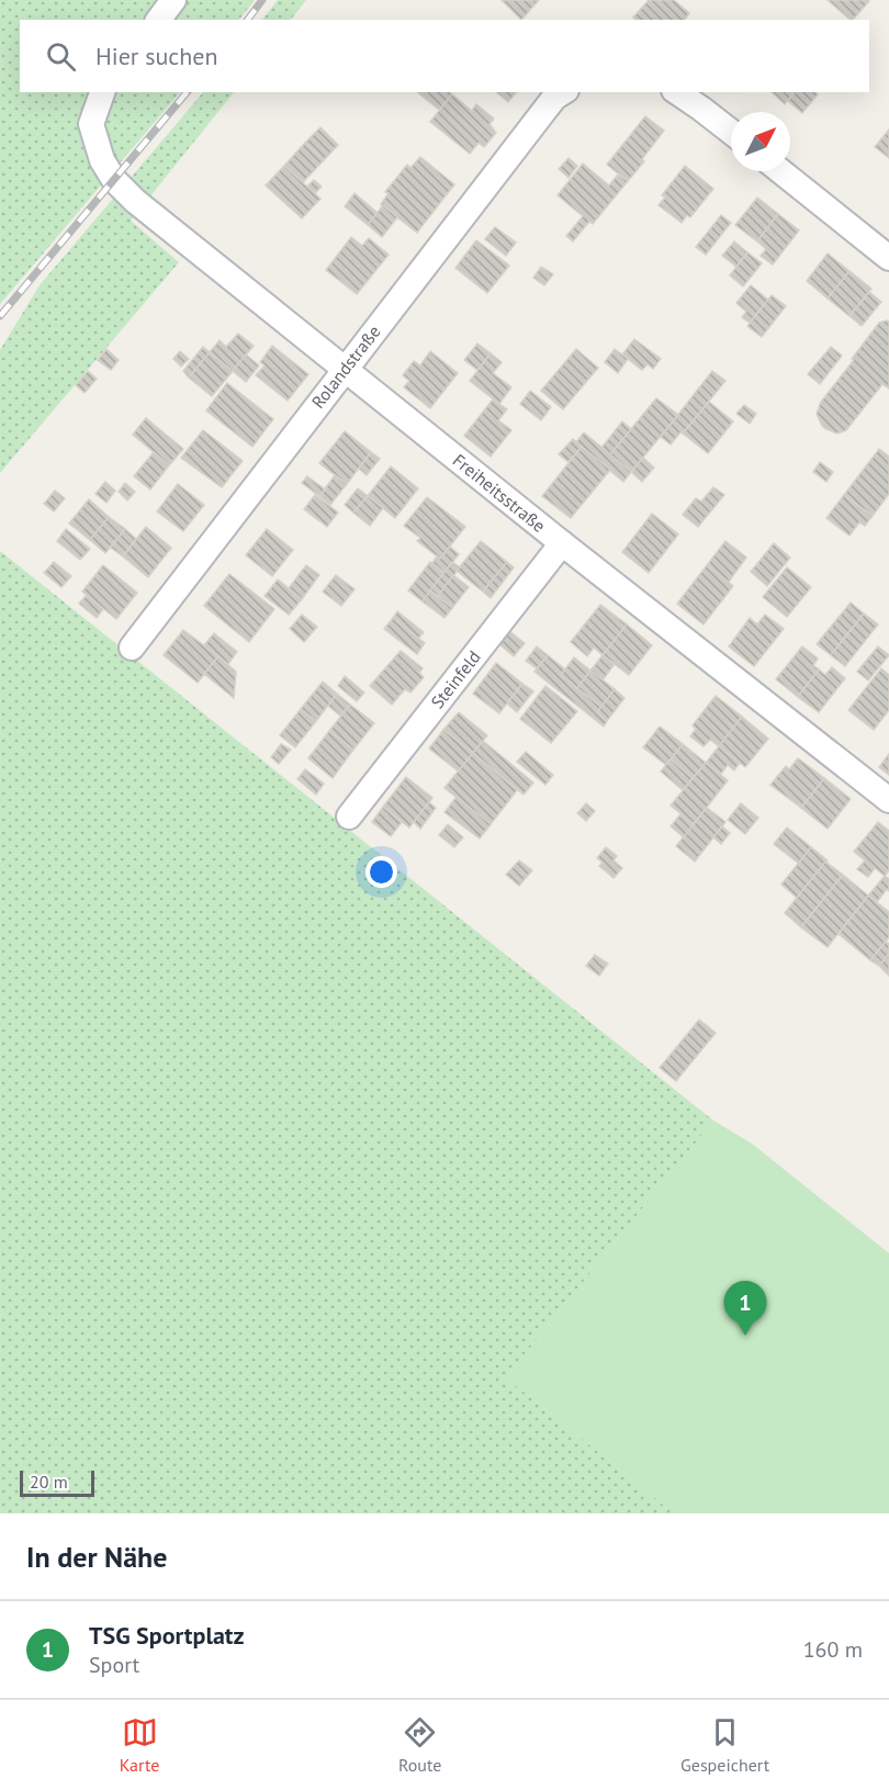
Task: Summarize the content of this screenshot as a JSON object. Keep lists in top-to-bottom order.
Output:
{
  "streets": {
    "street": ["Rolandstraße", "Freiheitsstraße", "Steinfeld"]
  },
  "crossings": [
    ["Rolandstraße", "Freiheitsstraße"],
    ["Freiheitsstraße", "Steinfeld"]
  ],
  "scale_bar": "20 m",
  "north": "top right",
  "page": {
    "search": "Hier suchen",
    "pins": "1",
    "scale": "20 m",
    "heading": "In der Nähe",
    "list": [
      {
        "mark": "1",
        "name": "TSG Sportplatz",
        "note": "Sport",
        "value": "160 m"
      }
    ],
    "nav": ["Karte", "Route", "Gespeichert"]
  }
}
